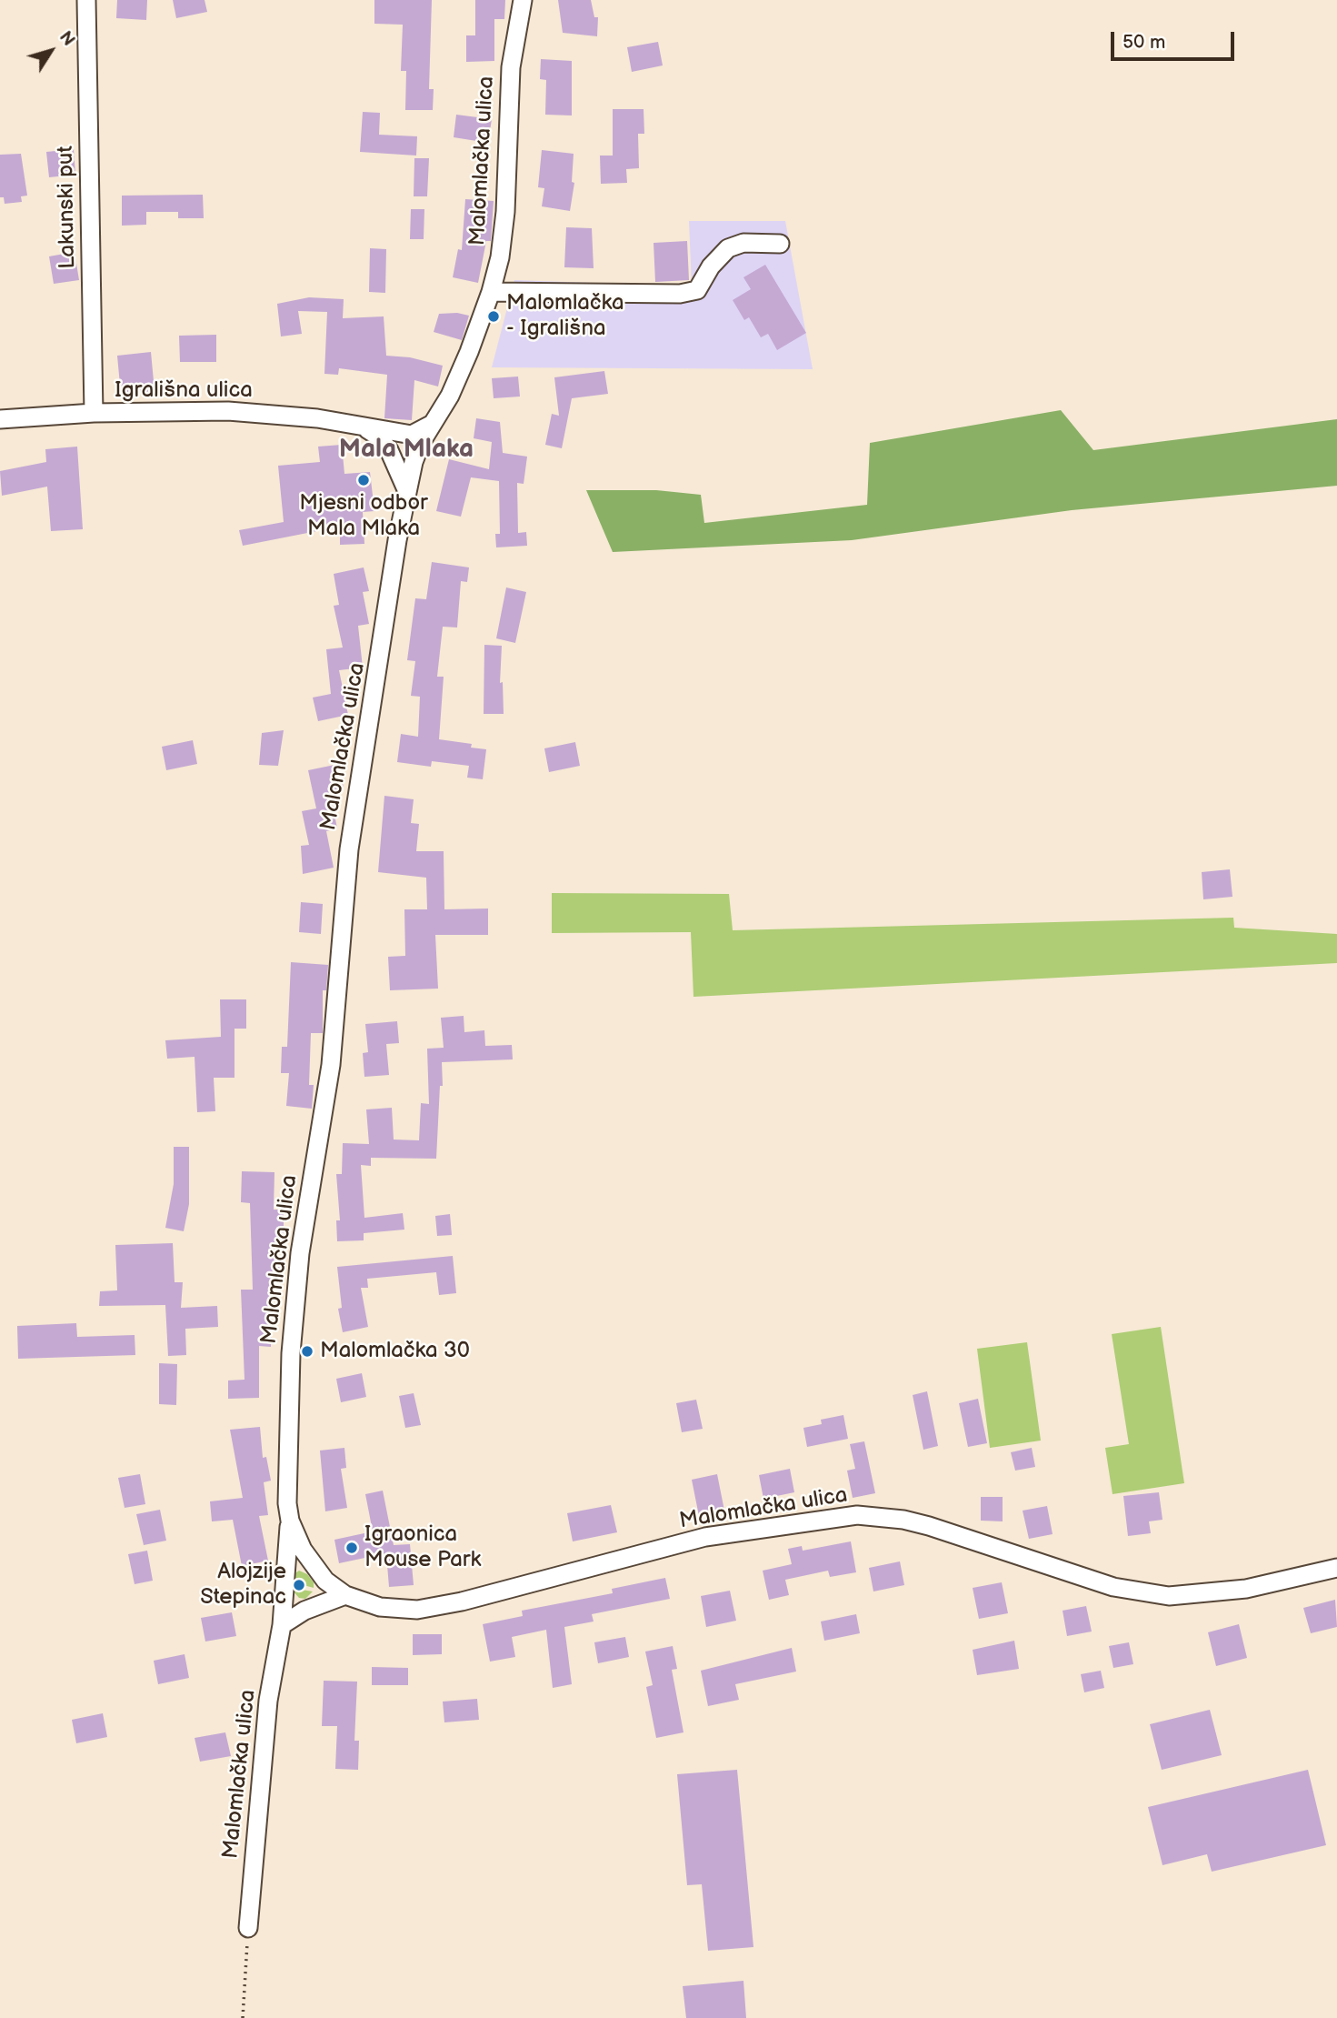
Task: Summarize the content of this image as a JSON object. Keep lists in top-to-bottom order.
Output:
{
  "streets": {
    "street": ["Malomlačka ulica", "Lakunski put", "Igrališna ulica"]
  },
  "crossings": [
    ["Malomlačka ulica", "Igrališna ulica"],
    ["Lakunski put", "Igrališna ulica"]
  ],
  "districts": ["Mala Mlaka"],
  "places": [
    "Malomlačka - Igrališna",
    "Mjesni odbor Mala Mlaka",
    "Malomlačka 30",
    "Igraonica Mouse Park",
    "Alojzije Stepinac"
  ],
  "scale_bar": "50 m",
  "north": "top right"
}
